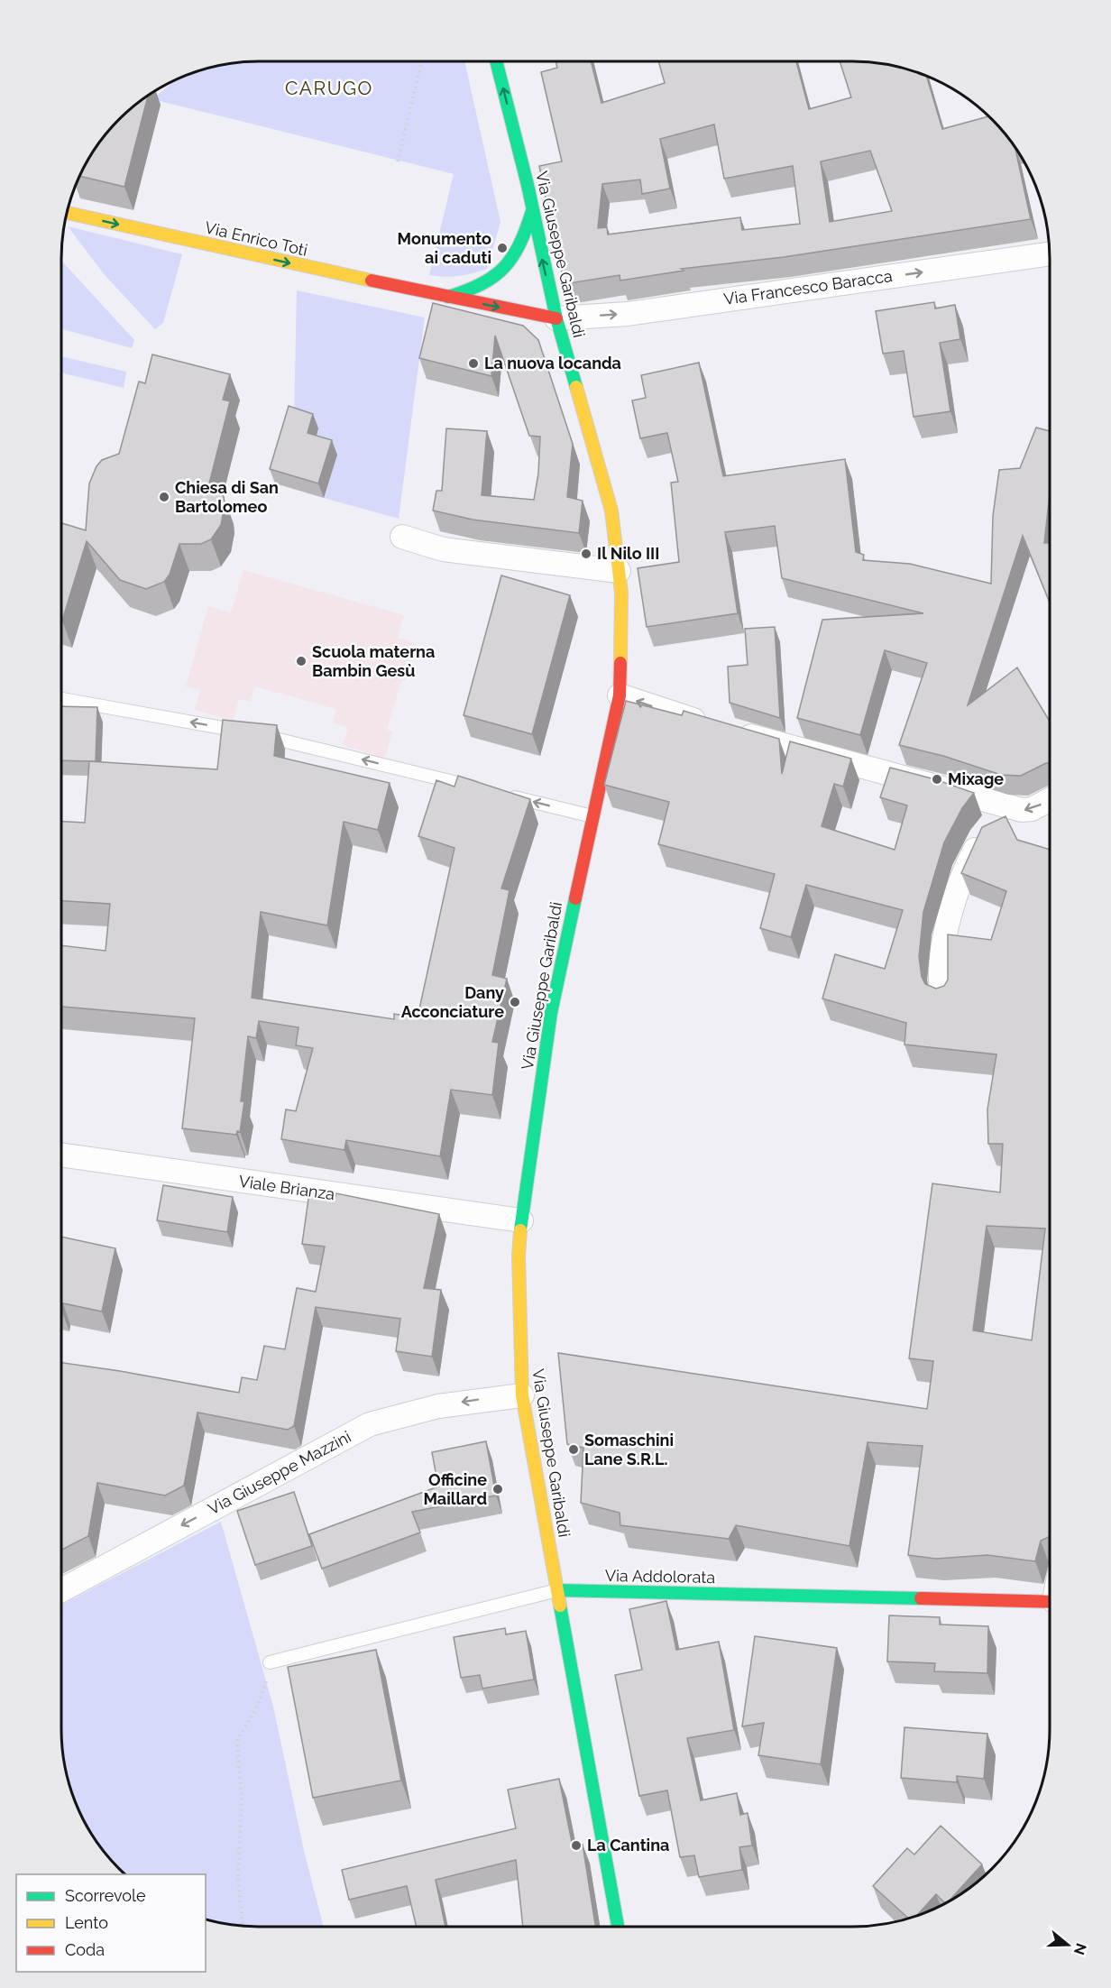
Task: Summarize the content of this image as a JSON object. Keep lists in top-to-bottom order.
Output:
{
  "streets": {
    "street": [
      "Via Enrico Toti",
      "Via Giuseppe Garibaldi",
      "Via Francesco Baracca",
      "Viale Brianza",
      "Via Giuseppe Mazzini",
      "Via Addolorata"
    ]
  },
  "crossings": [
    ["Via Enrico Toti", "Via Giuseppe Garibaldi"],
    ["Via Enrico Toti", "Via Francesco Baracca"],
    ["Via Giuseppe Garibaldi", "Via Francesco Baracca"],
    ["Via Giuseppe Garibaldi", "Viale Brianza"],
    ["Via Giuseppe Garibaldi", "Via Giuseppe Mazzini"],
    ["Via Giuseppe Garibaldi", "Via Addolorata"]
  ],
  "one_way": ["Via Enrico Toti", "Via Francesco Baracca", "Via Giuseppe Mazzini"],
  "districts": ["CARUGO"],
  "places": [
    "Monumento ai caduti",
    "La nuova locanda",
    "Chiesa di San Bartolomeo",
    "Il Nilo III",
    "Scuola materna Bambin Gesù",
    "Mixage",
    "Dany Acconciature",
    "Somaschini Lane S.R.L.",
    "Officine Maillard",
    "La Cantina"
  ],
  "legend": ["Scorrevole", "Lento", "Coda"],
  "north": "right"
}
